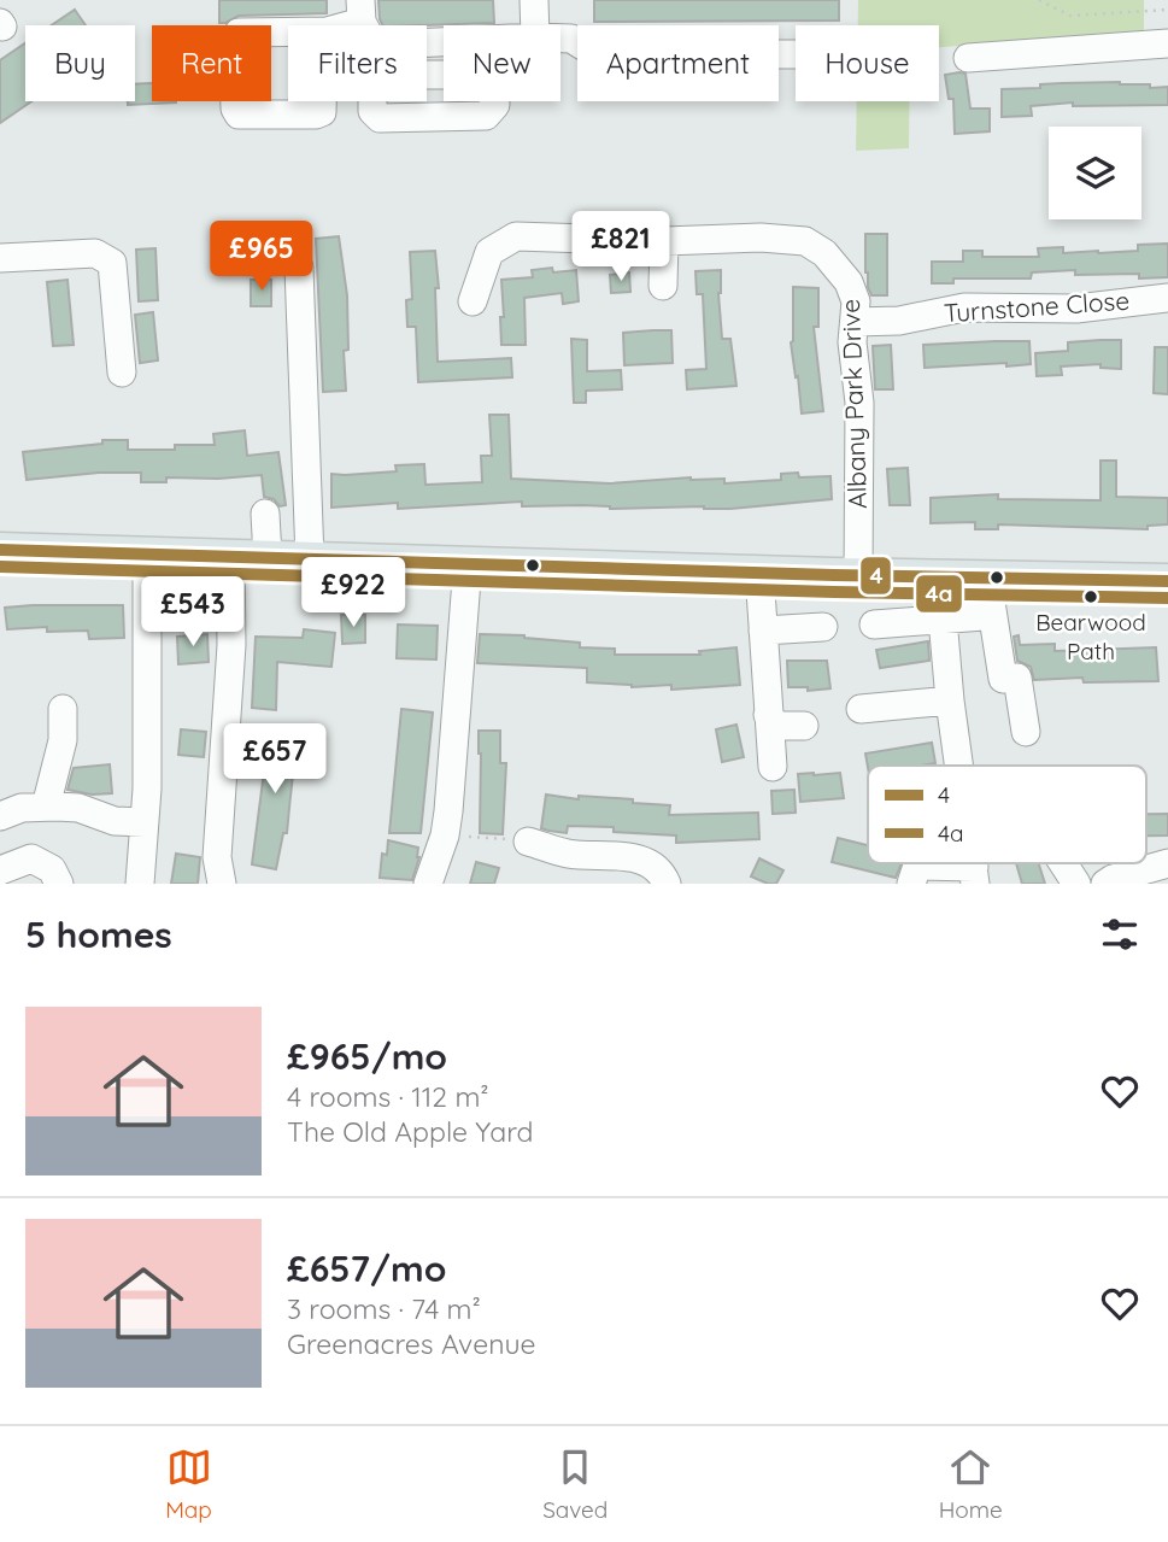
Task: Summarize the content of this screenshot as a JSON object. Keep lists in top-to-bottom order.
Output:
{
  "streets": {
    "street": ["Turnstone Close", "Albany Park Drive"]
  },
  "crossings": [
    ["Turnstone Close", "Albany Park Drive"]
  ],
  "places": ["Bearwood Path"],
  "lines": ["transit line 4", "transit line 4a"],
  "legend": ["4", "4a"],
  "page": {
    "chip": [
      "Buy",
      "Rent",
      "Filters",
      "New",
      "Apartment",
      "House"
    ],
    "price": [
      "£821",
      "£965",
      "£922",
      "£543",
      "£657"
    ],
    "heading": "5 homes",
    "list": [
      {
        "name": "£965/mo",
        "note": "4 rooms · 112 m² · The Old Apple Yard"
      },
      {
        "name": "£657/mo",
        "note": "3 rooms · 74 m² · Greenacres Avenue"
      }
    ],
    "tabs": ["Map", "Saved", "Home"]
  }
}
